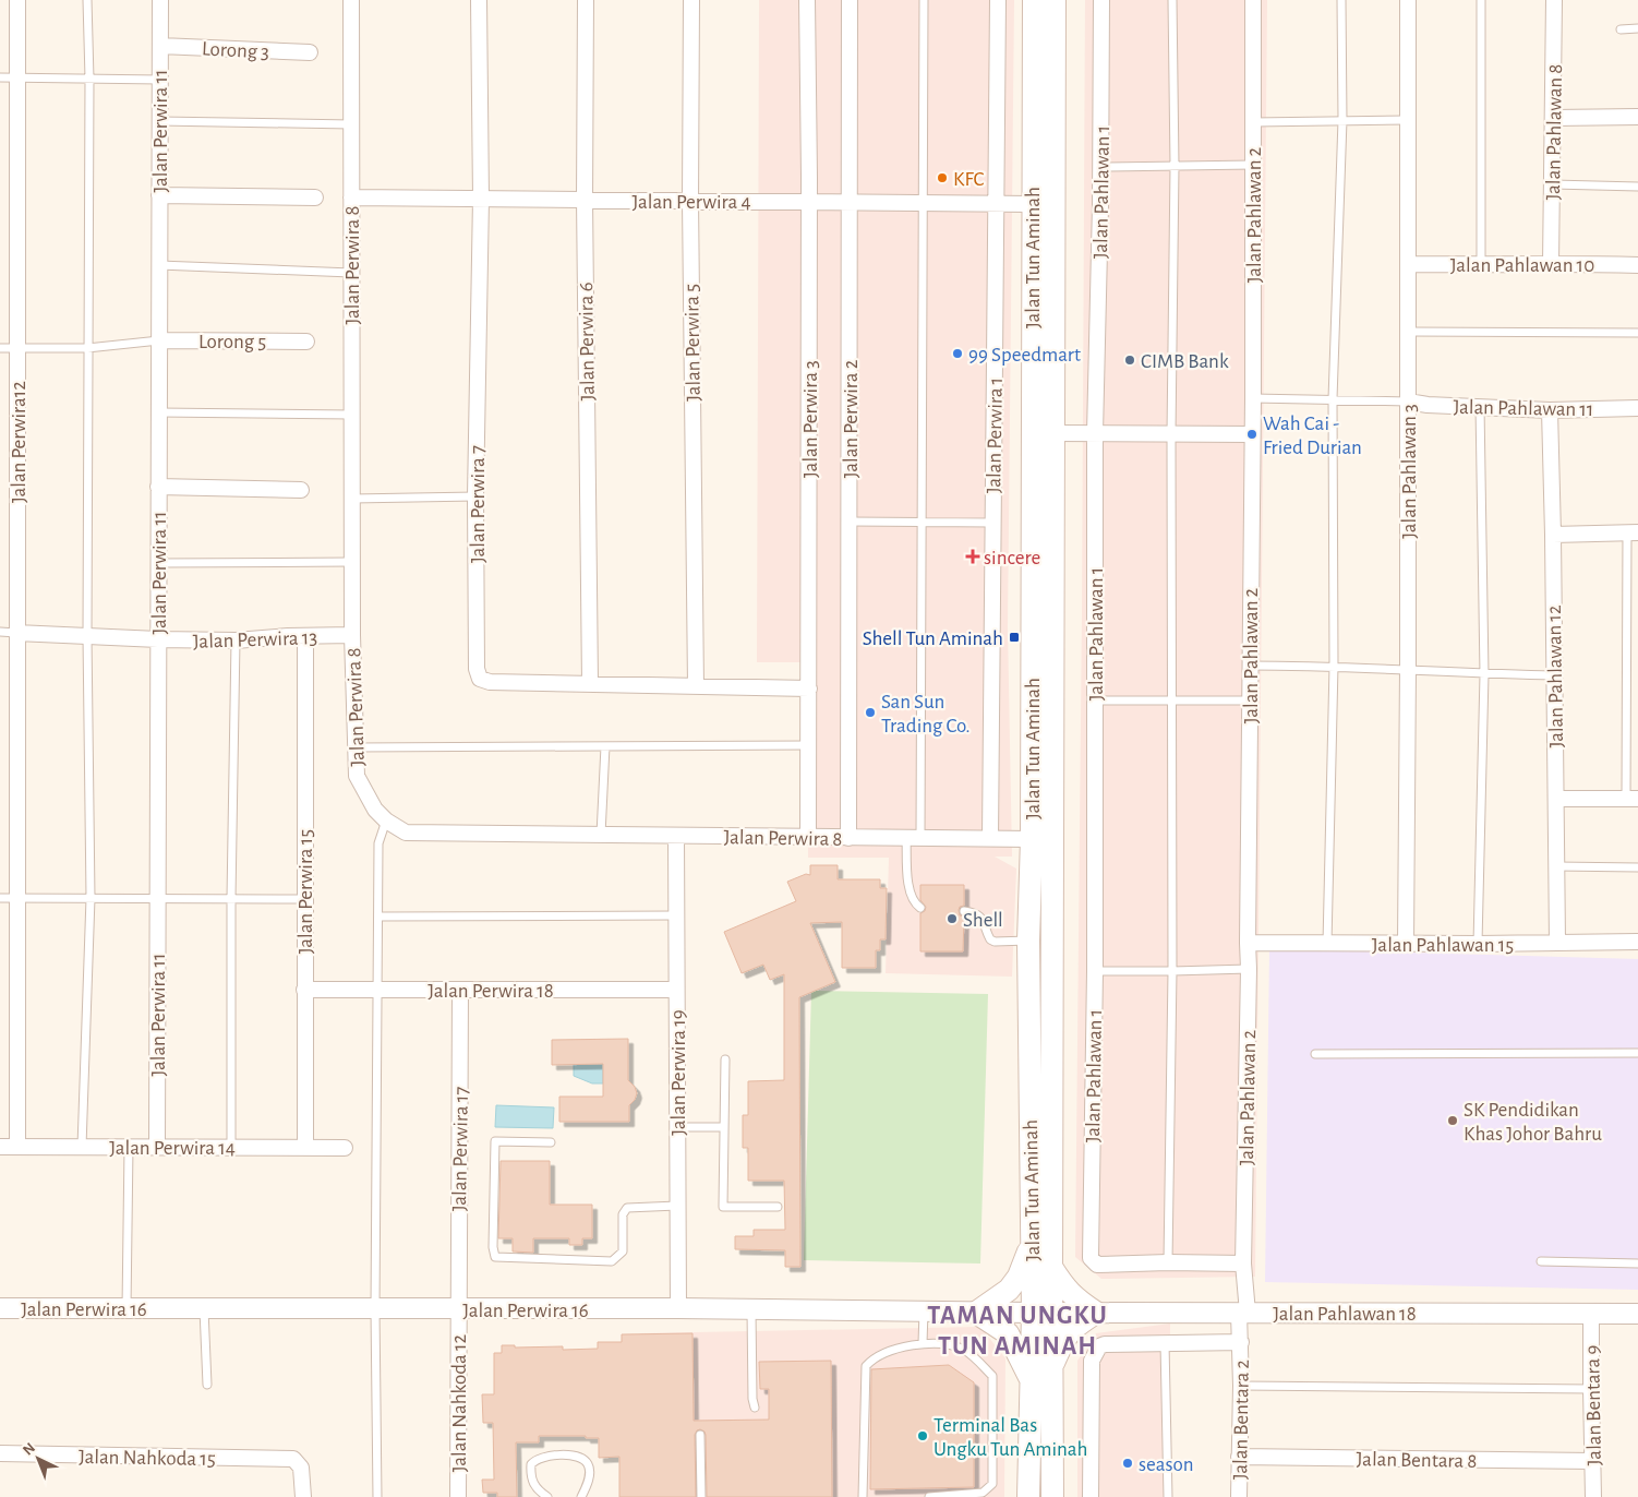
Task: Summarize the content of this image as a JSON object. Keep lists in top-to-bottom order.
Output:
{
  "streets": {
    "main road": ["Jalan Tun Aminah"],
    "street": [
      "Lorong 3",
      "Jalan Perwira 11",
      "Jalan Pahlawan 8",
      "Jalan Pahlawan 1",
      "Jalan Perwira 4",
      "Jalan Pahlawan 2",
      "Jalan Pahlawan 10",
      "Jalan Perwira 8",
      "Lorong 5",
      "Jalan Perwira 6",
      "Jalan Perwira 5",
      "Jalan Pahlawan 11",
      "Jalan Perwira 3",
      "Jalan Perwira 2",
      "Jalan Perwira 1",
      "Jalan Perwira12",
      "Jalan Pahlawan 3",
      "Jalan Perwira 7",
      "Jalan Perwira 13",
      "Jalan Pahlawan 12",
      "Jalan Perwira 15",
      "Jalan Pahlawan 15",
      "Jalan Perwira 18",
      "Jalan Perwira 19",
      "Jalan Perwira 14",
      "Jalan Perwira 17",
      "Jalan Perwira 16",
      "Jalan Pahlawan 18",
      "Jalan Nahkoda 12",
      "Jalan Bentara 9",
      "Jalan Bentara 2",
      "Jalan Nahkoda 15",
      "Jalan Bentara 8"
    ]
  },
  "crossings": [
    ["Lorong 3", "Jalan Perwira 11"],
    ["Jalan Perwira 11", "Lorong 5"],
    ["Jalan Perwira 11", "Jalan Perwira 13"],
    ["Jalan Perwira 11", "Jalan Perwira 14"],
    ["Jalan Pahlawan 8", "Jalan Pahlawan 10"],
    ["Jalan Perwira 4", "Jalan Tun Aminah"],
    ["Jalan Perwira 4", "Jalan Perwira 8"],
    ["Jalan Perwira 4", "Jalan Perwira 6"],
    ["Jalan Perwira 4", "Jalan Perwira 5"],
    ["Jalan Perwira 4", "Jalan Perwira 3"],
    ["Jalan Perwira 4", "Jalan Perwira 2"],
    ["Jalan Perwira 4", "Jalan Perwira 1"],
    ["Jalan Perwira 4", "Jalan Perwira 7"],
    ["Jalan Pahlawan 2", "Jalan Pahlawan 15"],
    ["Jalan Pahlawan 2", "Jalan Pahlawan 18"],
    ["Jalan Pahlawan 2", "Jalan Bentara 2"],
    ["Jalan Tun Aminah", "Jalan Perwira 8"],
    ["Jalan Tun Aminah", "Jalan Perwira 16"],
    ["Jalan Tun Aminah", "Jalan Pahlawan 18"],
    ["Jalan Pahlawan 10", "Jalan Pahlawan 3"],
    ["Jalan Perwira 8", "Jalan Perwira 3"],
    ["Jalan Perwira 8", "Jalan Perwira 2"],
    ["Jalan Perwira 8", "Jalan Perwira 1"],
    ["Jalan Perwira 8", "Jalan Perwira 13"],
    ["Jalan Perwira 8", "Jalan Perwira 19"],
    ["Jalan Perwira 6", "Jalan Perwira 7"],
    ["Jalan Perwira 5", "Jalan Perwira 7"],
    ["Jalan Pahlawan 11", "Jalan Pahlawan 3"],
    ["Jalan Pahlawan 11", "Jalan Pahlawan 12"],
    ["Jalan Perwira 3", "Jalan Perwira 7"],
    ["Jalan Perwira12", "Jalan Perwira 13"],
    ["Jalan Perwira12", "Jalan Perwira 14"],
    ["Jalan Pahlawan 3", "Jalan Pahlawan 15"],
    ["Jalan Perwira 13", "Jalan Perwira 15"],
    ["Jalan Pahlawan 12", "Jalan Pahlawan 15"],
    ["Jalan Perwira 15", "Jalan Perwira 18"],
    ["Jalan Perwira 15", "Jalan Perwira 14"],
    ["Jalan Perwira 18", "Jalan Perwira 19"],
    ["Jalan Perwira 18", "Jalan Perwira 17"],
    ["Jalan Perwira 19", "Jalan Perwira 16"],
    ["Jalan Perwira 17", "Jalan Perwira 16"],
    ["Jalan Perwira 17", "Jalan Nahkoda 12"],
    ["Jalan Perwira 16", "Jalan Pahlawan 18"],
    ["Jalan Perwira 16", "Jalan Nahkoda 12"],
    ["Jalan Pahlawan 18", "Jalan Bentara 9"],
    ["Jalan Pahlawan 18", "Jalan Bentara 2"],
    ["Jalan Bentara 9", "Jalan Bentara 8"],
    ["Jalan Bentara 2", "Jalan Bentara 8"]
  ],
  "districts": ["TAMAN UNGKU TUN AMINAH"],
  "places": {
    "other": [
      "KFC",
      "99 Speedmart",
      "CIMB Bank",
      "Wah Cai - Fried Durian",
      "San Sun Trading Co.",
      "Shell",
      "SK Pendidikan Khas Johor Bahru",
      "Terminal Bas Ungku Tun Aminah",
      "season"
    ],
    "health": ["sincere"],
    "transit": ["Shell Tun Aminah"]
  },
  "north": "top left"
}
